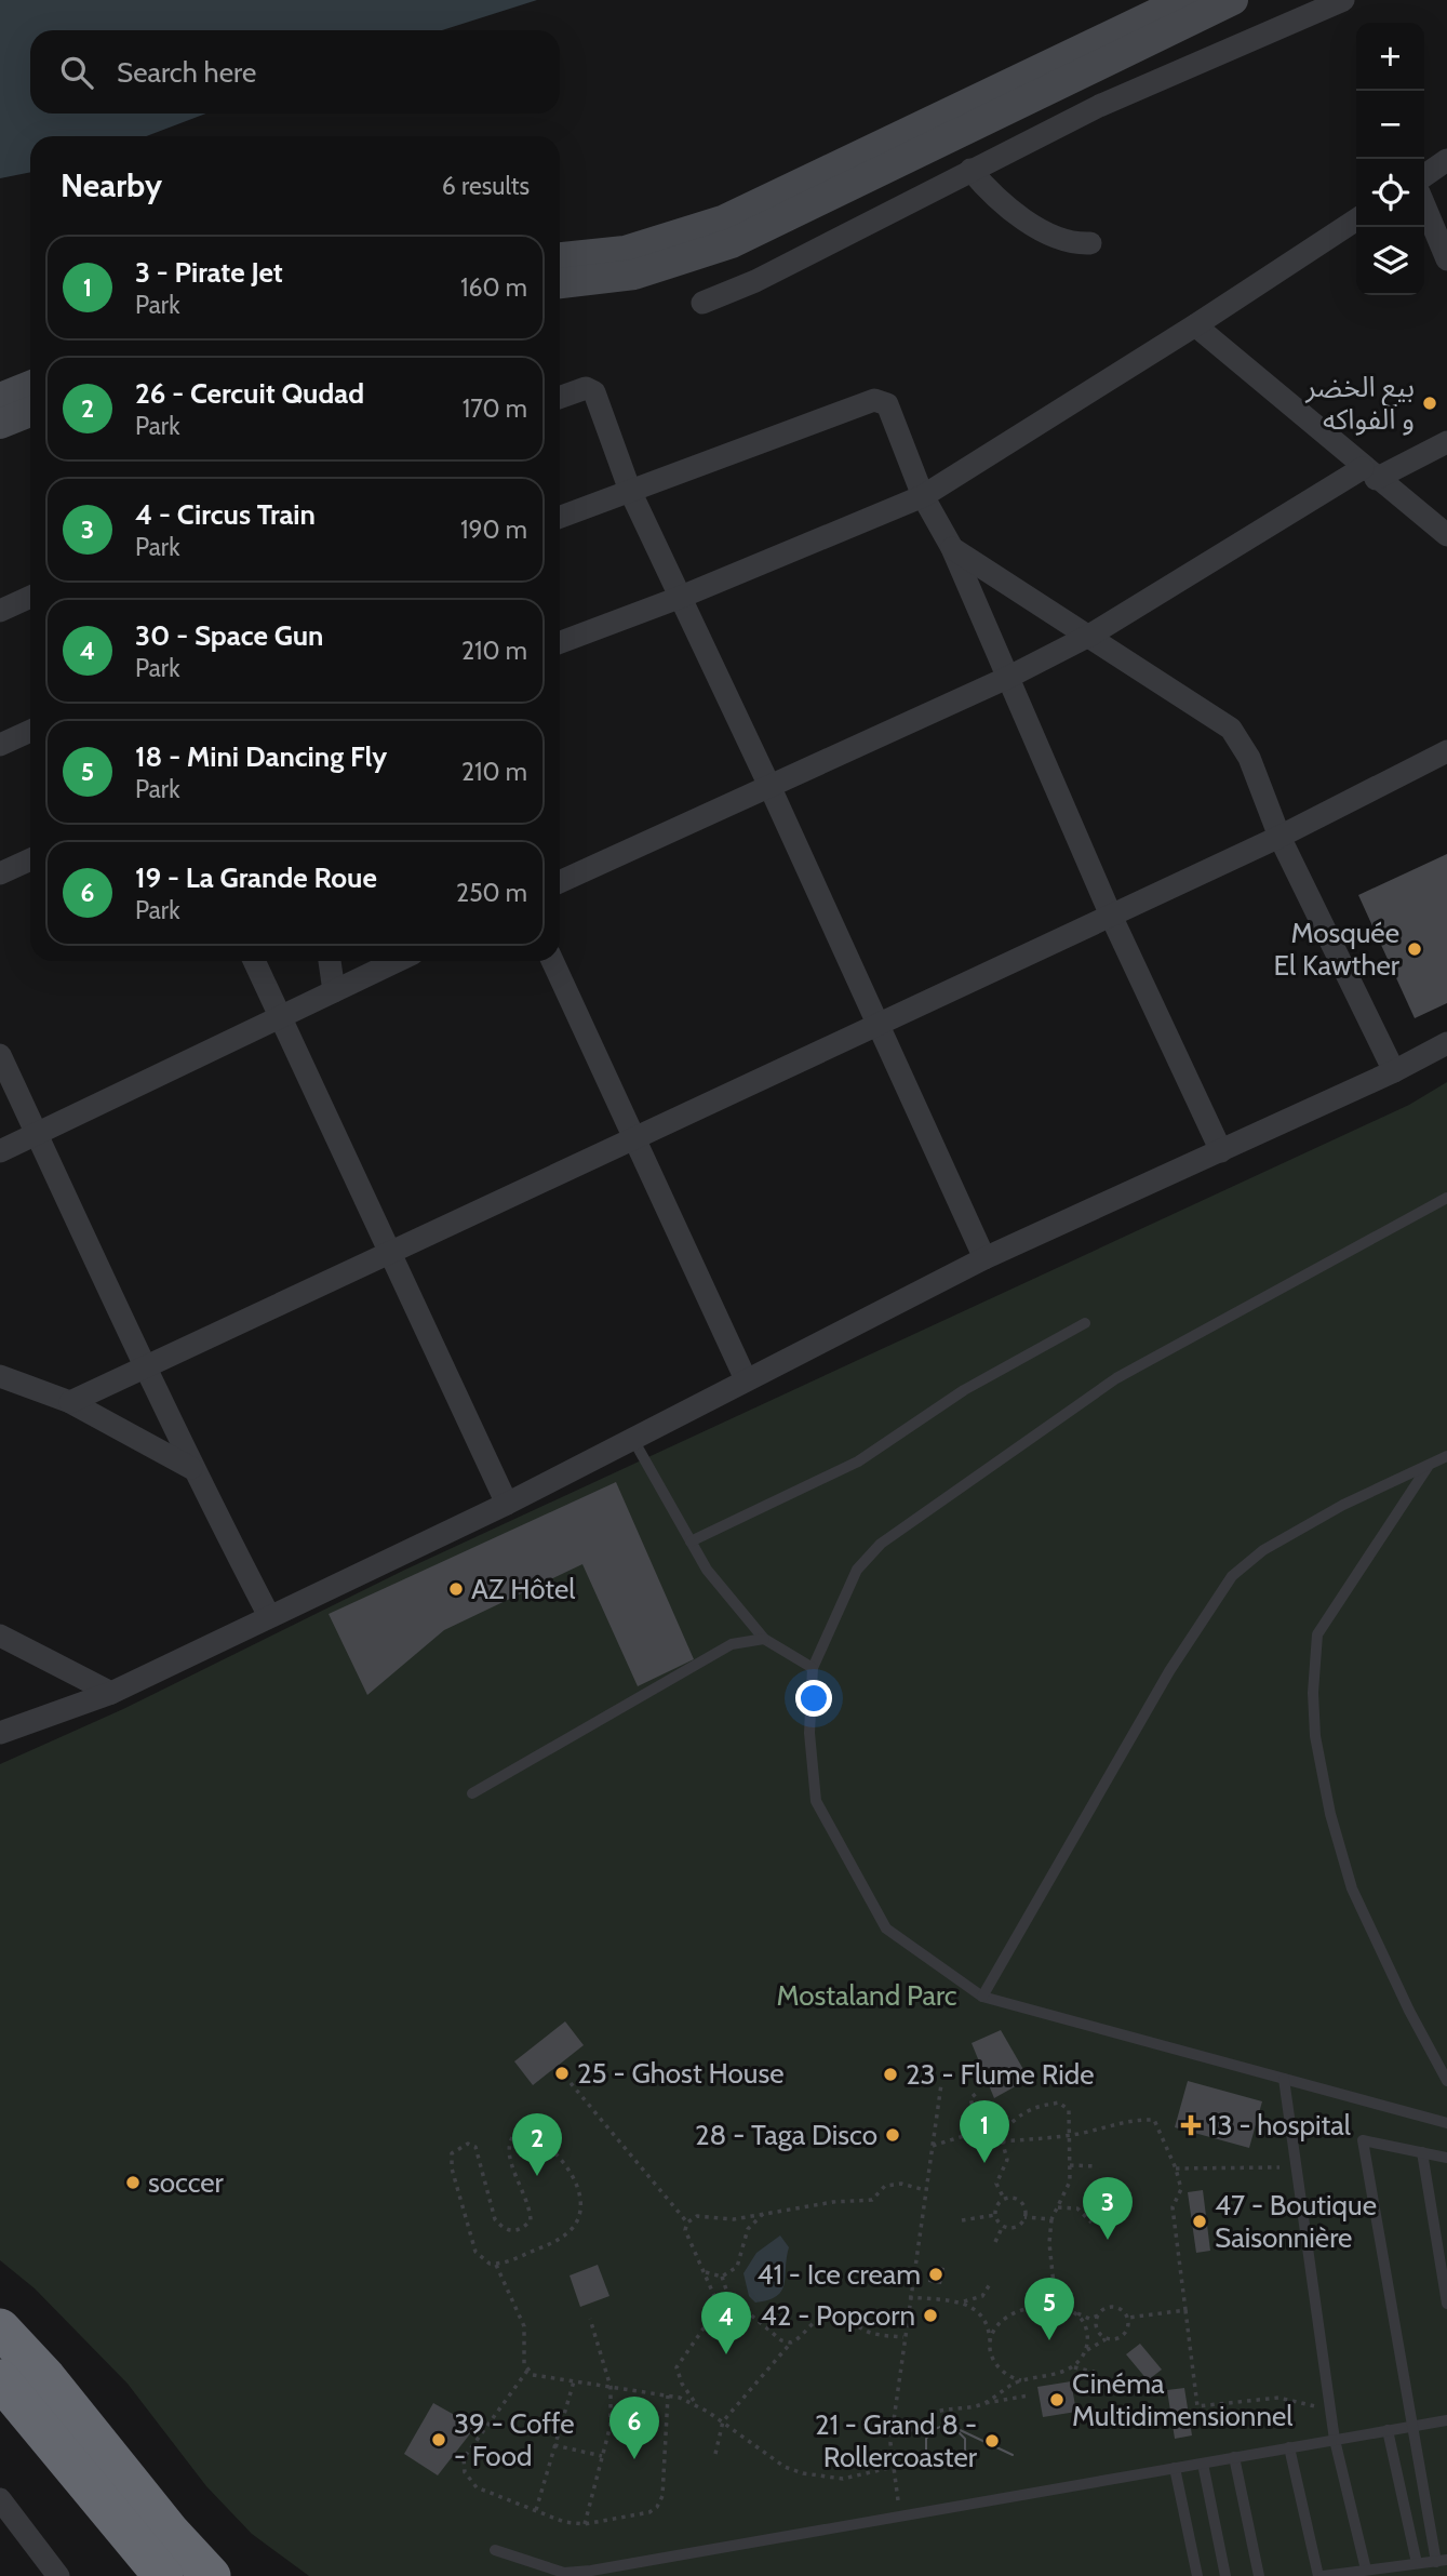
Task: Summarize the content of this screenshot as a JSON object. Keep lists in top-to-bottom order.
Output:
{
  "parks": ["Mostaland Parc"],
  "places": {
    "other": [
      "بيع الخضر و الفواكه",
      "Mosquée El Kawther",
      "AZ Hôtel",
      "25 - Ghost House",
      "23 - Flume Ride",
      "28 - Taga Disco",
      "soccer",
      "47 - Boutique Saisonnière",
      "41 - Ice cream",
      "42 - Popcorn",
      "Cinéma Multidimensionnel",
      "39 - Coffe - Food",
      "21 - Grand 8 - Rollercoaster"
    ],
    "health": ["13 - hospital"]
  },
  "page": {
    "map_buttons": ["+", "−"],
    "search": "Search here",
    "heading": ["Nearby", "6 results"],
    "list": [
      {
        "mark": "1",
        "name": "3 - Pirate Jet",
        "note": "Park",
        "value": "160 m"
      },
      {
        "mark": "2",
        "name": "26 - Cercuit Qudad",
        "note": "Park",
        "value": "170 m"
      },
      {
        "mark": "3",
        "name": "4 - Circus Train",
        "note": "Park",
        "value": "190 m"
      },
      {
        "mark": "4",
        "name": "30 - Space Gun",
        "note": "Park",
        "value": "210 m"
      },
      {
        "mark": "5",
        "name": "18 - Mini Dancing Fly",
        "note": "Park",
        "value": "210 m"
      },
      {
        "mark": "6",
        "name": "19 - La Grande Roue",
        "note": "Park",
        "value": "250 m"
      }
    ],
    "pins": [
      "1",
      "2",
      "3",
      "5",
      "4",
      "6"
    ]
  }
}
